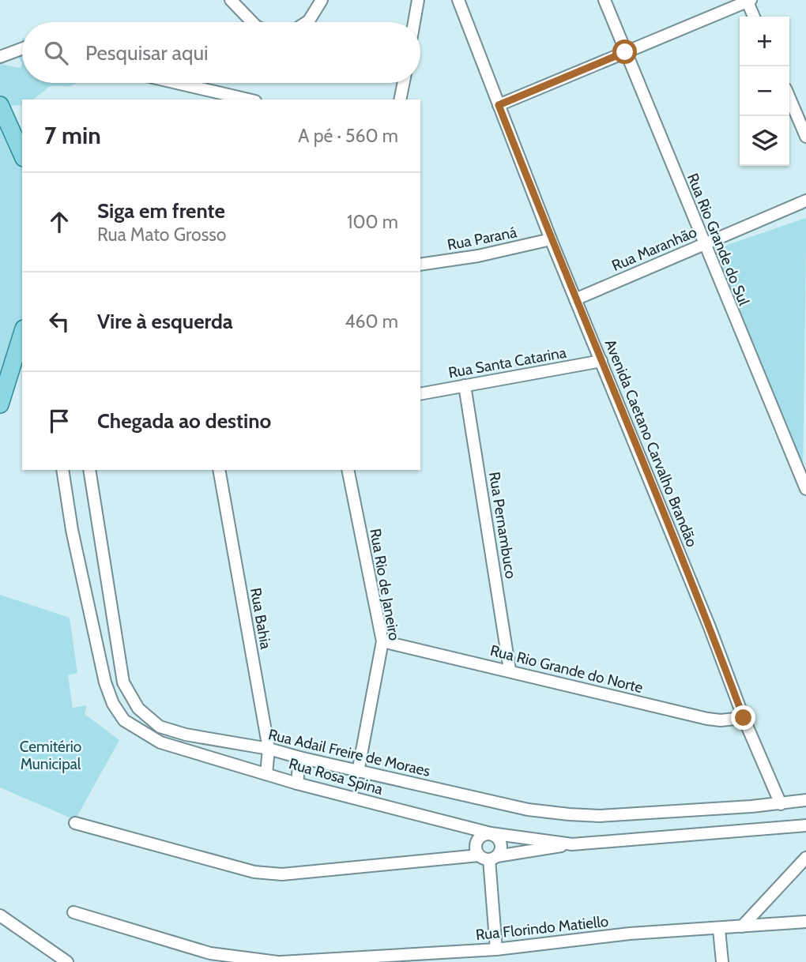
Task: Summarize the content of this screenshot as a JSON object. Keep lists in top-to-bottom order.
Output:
{
  "streets": {
    "street": [
      "Rua Paraná",
      "Rua Rio Grande do Sul",
      "Rua Maranhão",
      "Rua Santa Catarina",
      "Avenida Caetano Carvalho Brandão",
      "Rua Pernambuco",
      "Rua Rio de Janeiro",
      "Rua Bahia",
      "Rua Rio Grande do Norte",
      "Rua Adail Freire de Moraes",
      "Rua Rosa Spina",
      "Rua Florindo Matiello"
    ]
  },
  "crossings": [
    ["Rua Paraná", "Avenida Caetano Carvalho Brandão"],
    ["Rua Rio Grande do Sul", "Rua Maranhão"],
    ["Rua Maranhão", "Avenida Caetano Carvalho Brandão"],
    ["Rua Santa Catarina", "Avenida Caetano Carvalho Brandão"],
    ["Rua Santa Catarina", "Rua Pernambuco"],
    ["Avenida Caetano Carvalho Brandão", "Rua Rio Grande do Norte"],
    ["Avenida Caetano Carvalho Brandão", "Rua Adail Freire de Moraes"],
    ["Rua Pernambuco", "Rua Rio Grande do Norte"],
    ["Rua Rio de Janeiro", "Rua Rio Grande do Norte"],
    ["Rua Rio de Janeiro", "Rua Adail Freire de Moraes"],
    ["Rua Bahia", "Rua Adail Freire de Moraes"],
    ["Rua Bahia", "Rua Rosa Spina"]
  ],
  "parks": ["Cemitério Municipal"],
  "page": {
    "map_buttons": ["+", "−"],
    "search": "Pesquisar aqui",
    "heading": ["7 min", "A pé · 560 m"],
    "list": [
      ["Siga em frente", "Rua Mato Grosso", "100 m"],
      ["Vire à esquerda", "460 m"],
      "Chegada ao destino"
    ]
  }
}
